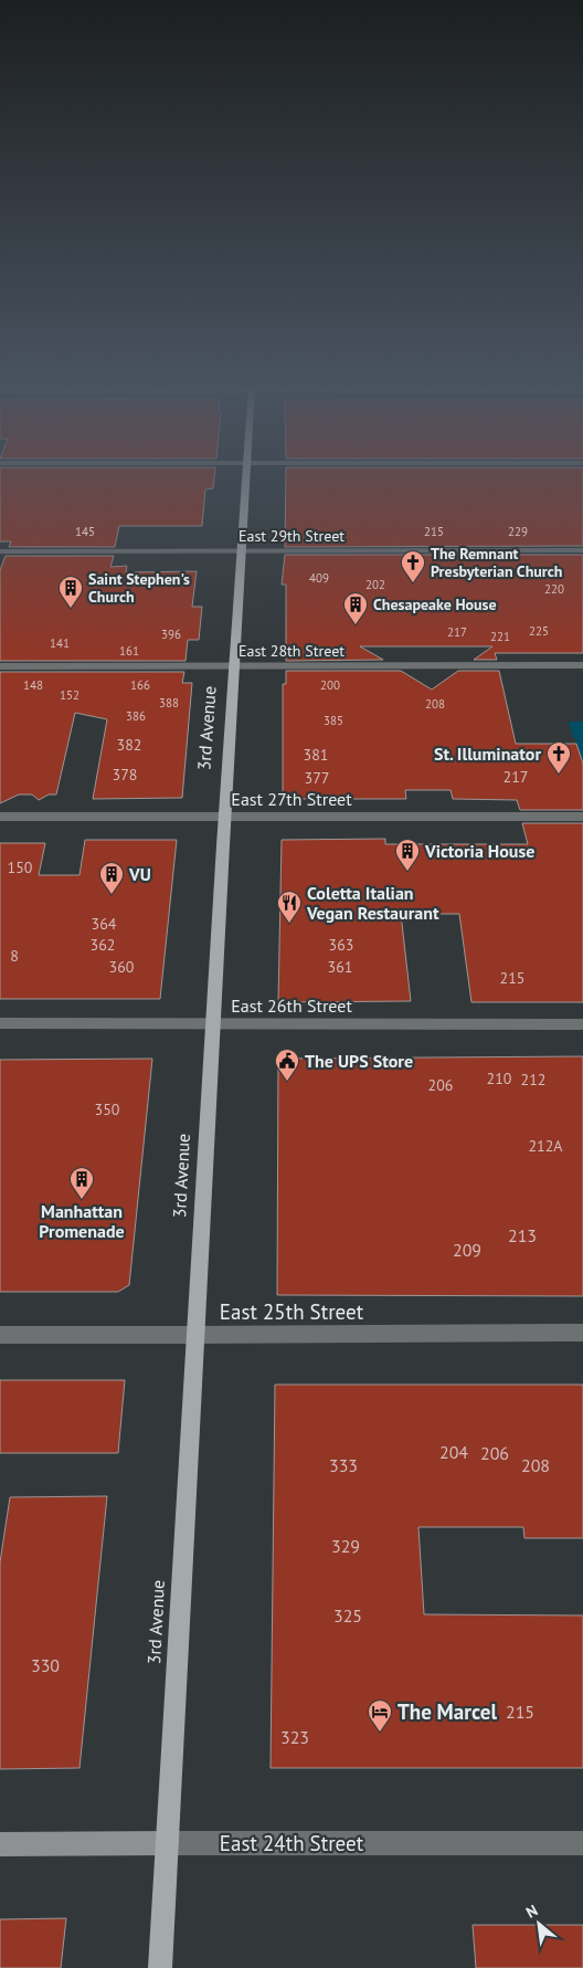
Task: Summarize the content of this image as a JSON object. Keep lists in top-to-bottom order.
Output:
{
  "streets": {
    "main road": ["3rd Avenue", "East 24th Street"],
    "street": [
      "East 29th Street",
      "East 28th Street",
      "East 27th Street",
      "East 26th Street",
      "East 25th Street"
    ]
  },
  "crossings": [
    ["East 29th Street", "3rd Avenue"],
    ["East 28th Street", "3rd Avenue"],
    ["3rd Avenue", "East 27th Street"],
    ["3rd Avenue", "East 26th Street"],
    ["3rd Avenue", "East 25th Street"],
    ["3rd Avenue", "East 24th Street"]
  ],
  "places": {
    "church": ["The Remnant Presbyterian Church", "St. Illuminator"],
    "building": [
      "Saint Stephen's Church",
      "Chesapeake House",
      "Victoria House",
      "VU",
      "Manhattan Promenade"
    ],
    "restaurant": ["Coletta Italian Vegan Restaurant"],
    "public building": ["The UPS Store"],
    "hotel": ["The Marcel"]
  },
  "house_numbers": [
    "145",
    "215",
    "229",
    "409",
    "202",
    "220",
    "225",
    "217",
    "396",
    "221",
    "141",
    "161",
    "148",
    "166",
    "200",
    "152",
    "388",
    "208",
    "386",
    "385",
    "382",
    "381",
    "378",
    "217",
    "377",
    "150",
    "364",
    "362",
    "363",
    "8",
    "360",
    "361",
    "215",
    "210",
    "212",
    "206",
    "350",
    "212A",
    "213",
    "209",
    "204",
    "206",
    "333",
    "208",
    "329",
    "325",
    "330",
    "215",
    "323"
  ],
  "north": "top left"
}
